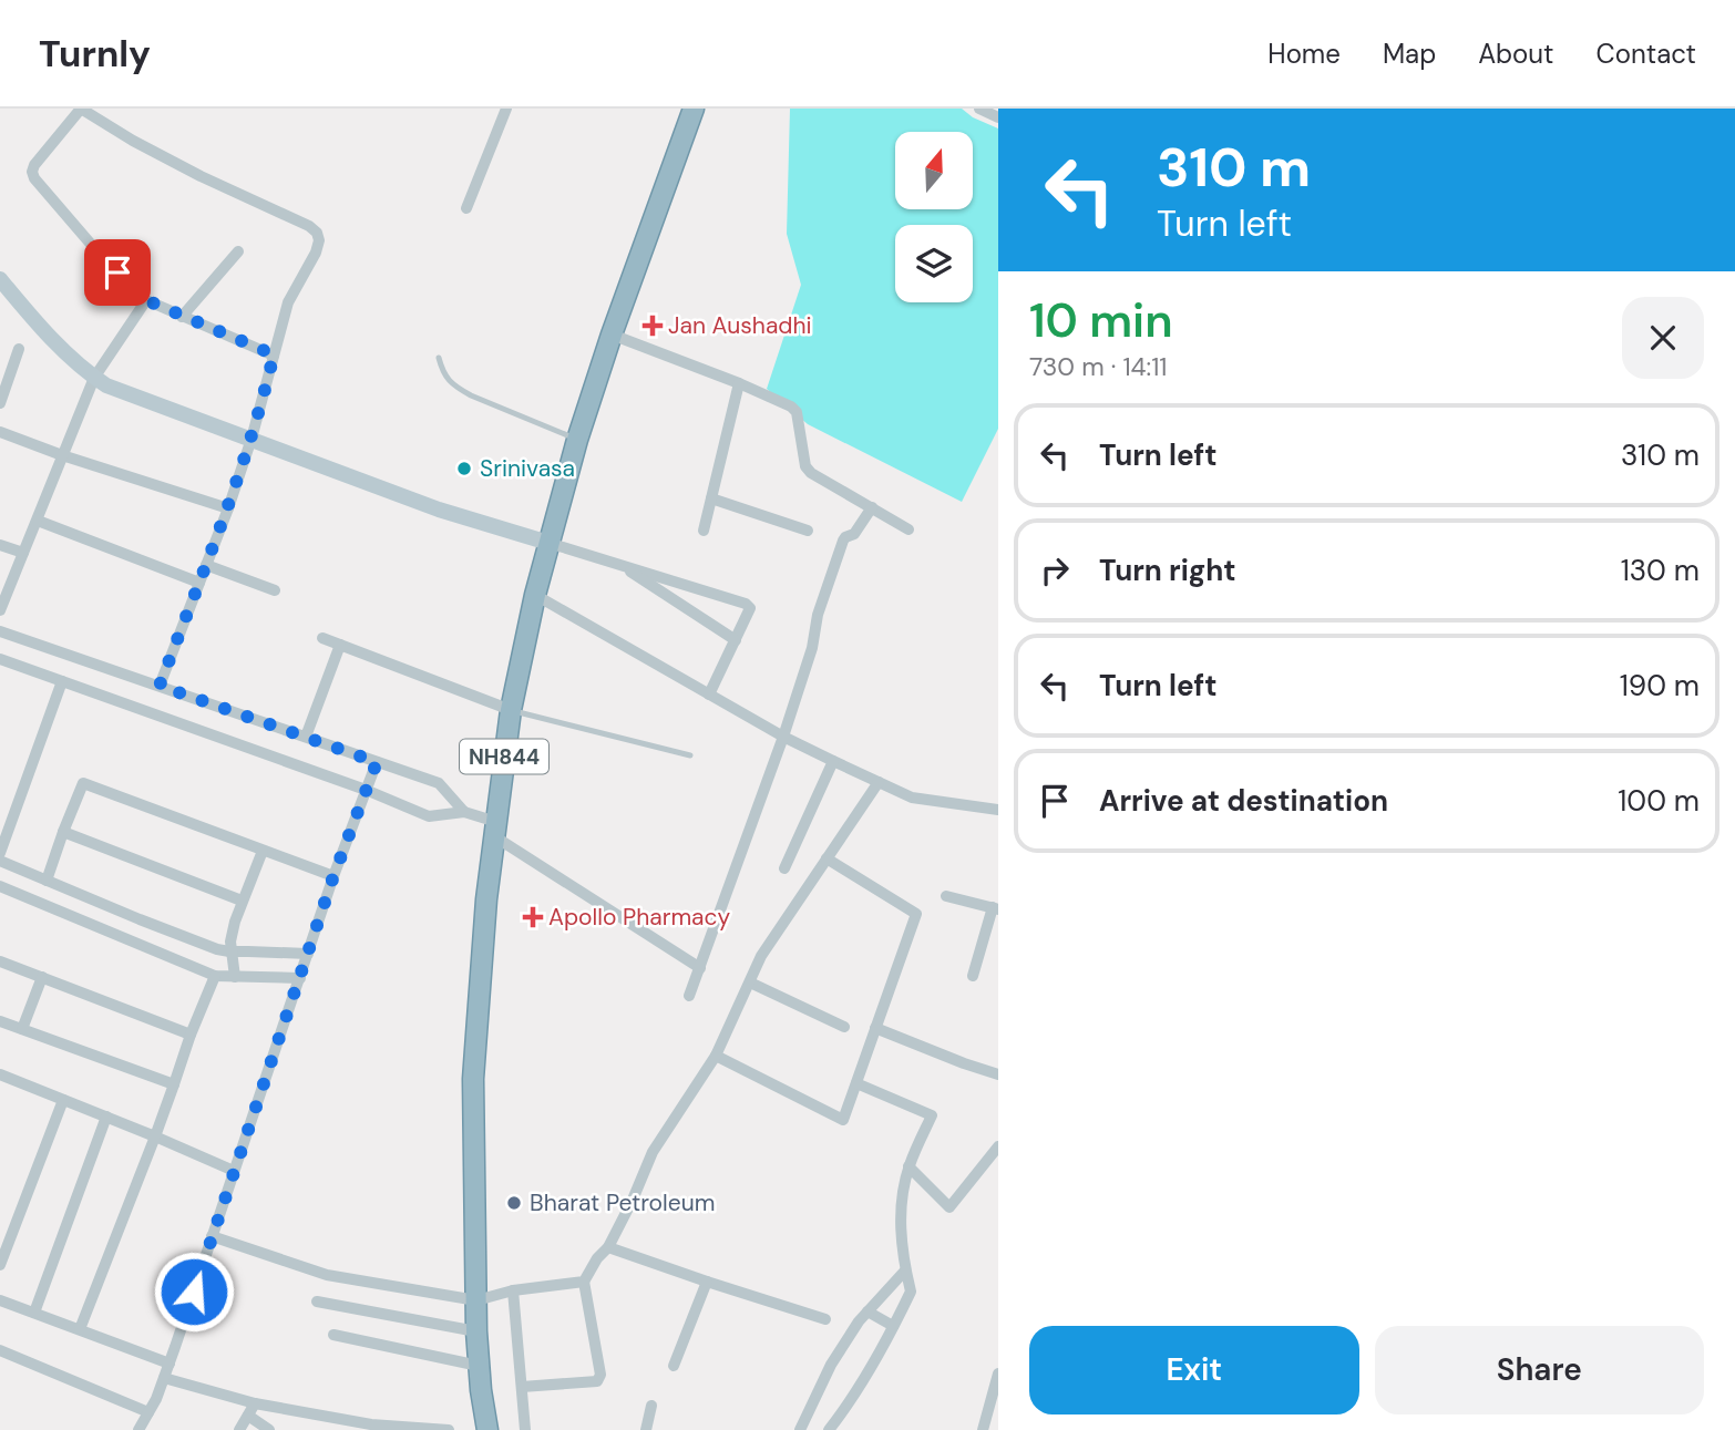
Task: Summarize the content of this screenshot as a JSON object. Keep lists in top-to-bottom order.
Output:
{
  "streets": {
    "highway": ["NH844"]
  },
  "places": {
    "health": ["Jan Aushadhi", "Apollo Pharmacy"],
    "other": ["Srinivasa", "Bharat Petroleum"]
  },
  "north": "top",
  "page": {
    "header": "Turnly",
    "nav": [
      "Home",
      "Map",
      "About",
      "Contact"
    ],
    "turn": ["310 m", "Turn left"],
    "heading": ["10 min", "730 m · 14:11"],
    "list": [
      {
        "name": "Turn left",
        "value": "310 m"
      },
      {
        "name": "Turn right",
        "value": "130 m"
      },
      {
        "name": "Turn left",
        "value": "190 m"
      },
      {
        "name": "Arrive at destination",
        "value": "100 m"
      }
    ],
    "buttons": ["Exit", "Share"]
  }
}
